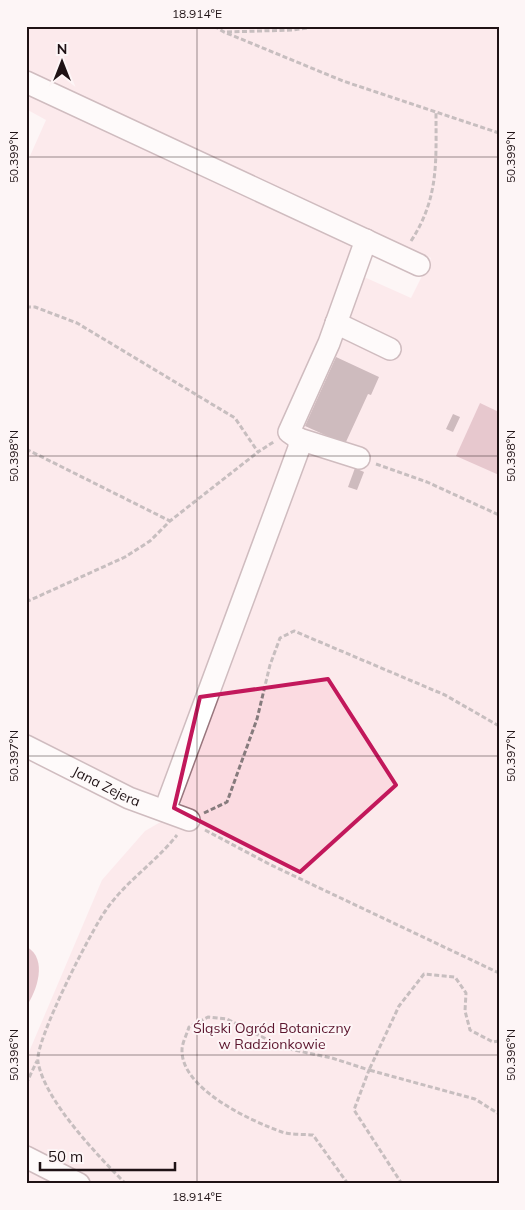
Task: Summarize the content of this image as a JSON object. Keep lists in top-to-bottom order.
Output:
{
  "streets": {
    "street": ["Jana Zejera"]
  },
  "parks": ["Śląski Ogród Botaniczny w Radzionkowie"],
  "scale_bar": "50 m",
  "north": "top",
  "coordinates": [
    "18.914°E",
    "50.399°N",
    "50.398°N",
    "50.397°N",
    "50.396°N"
  ]
}
